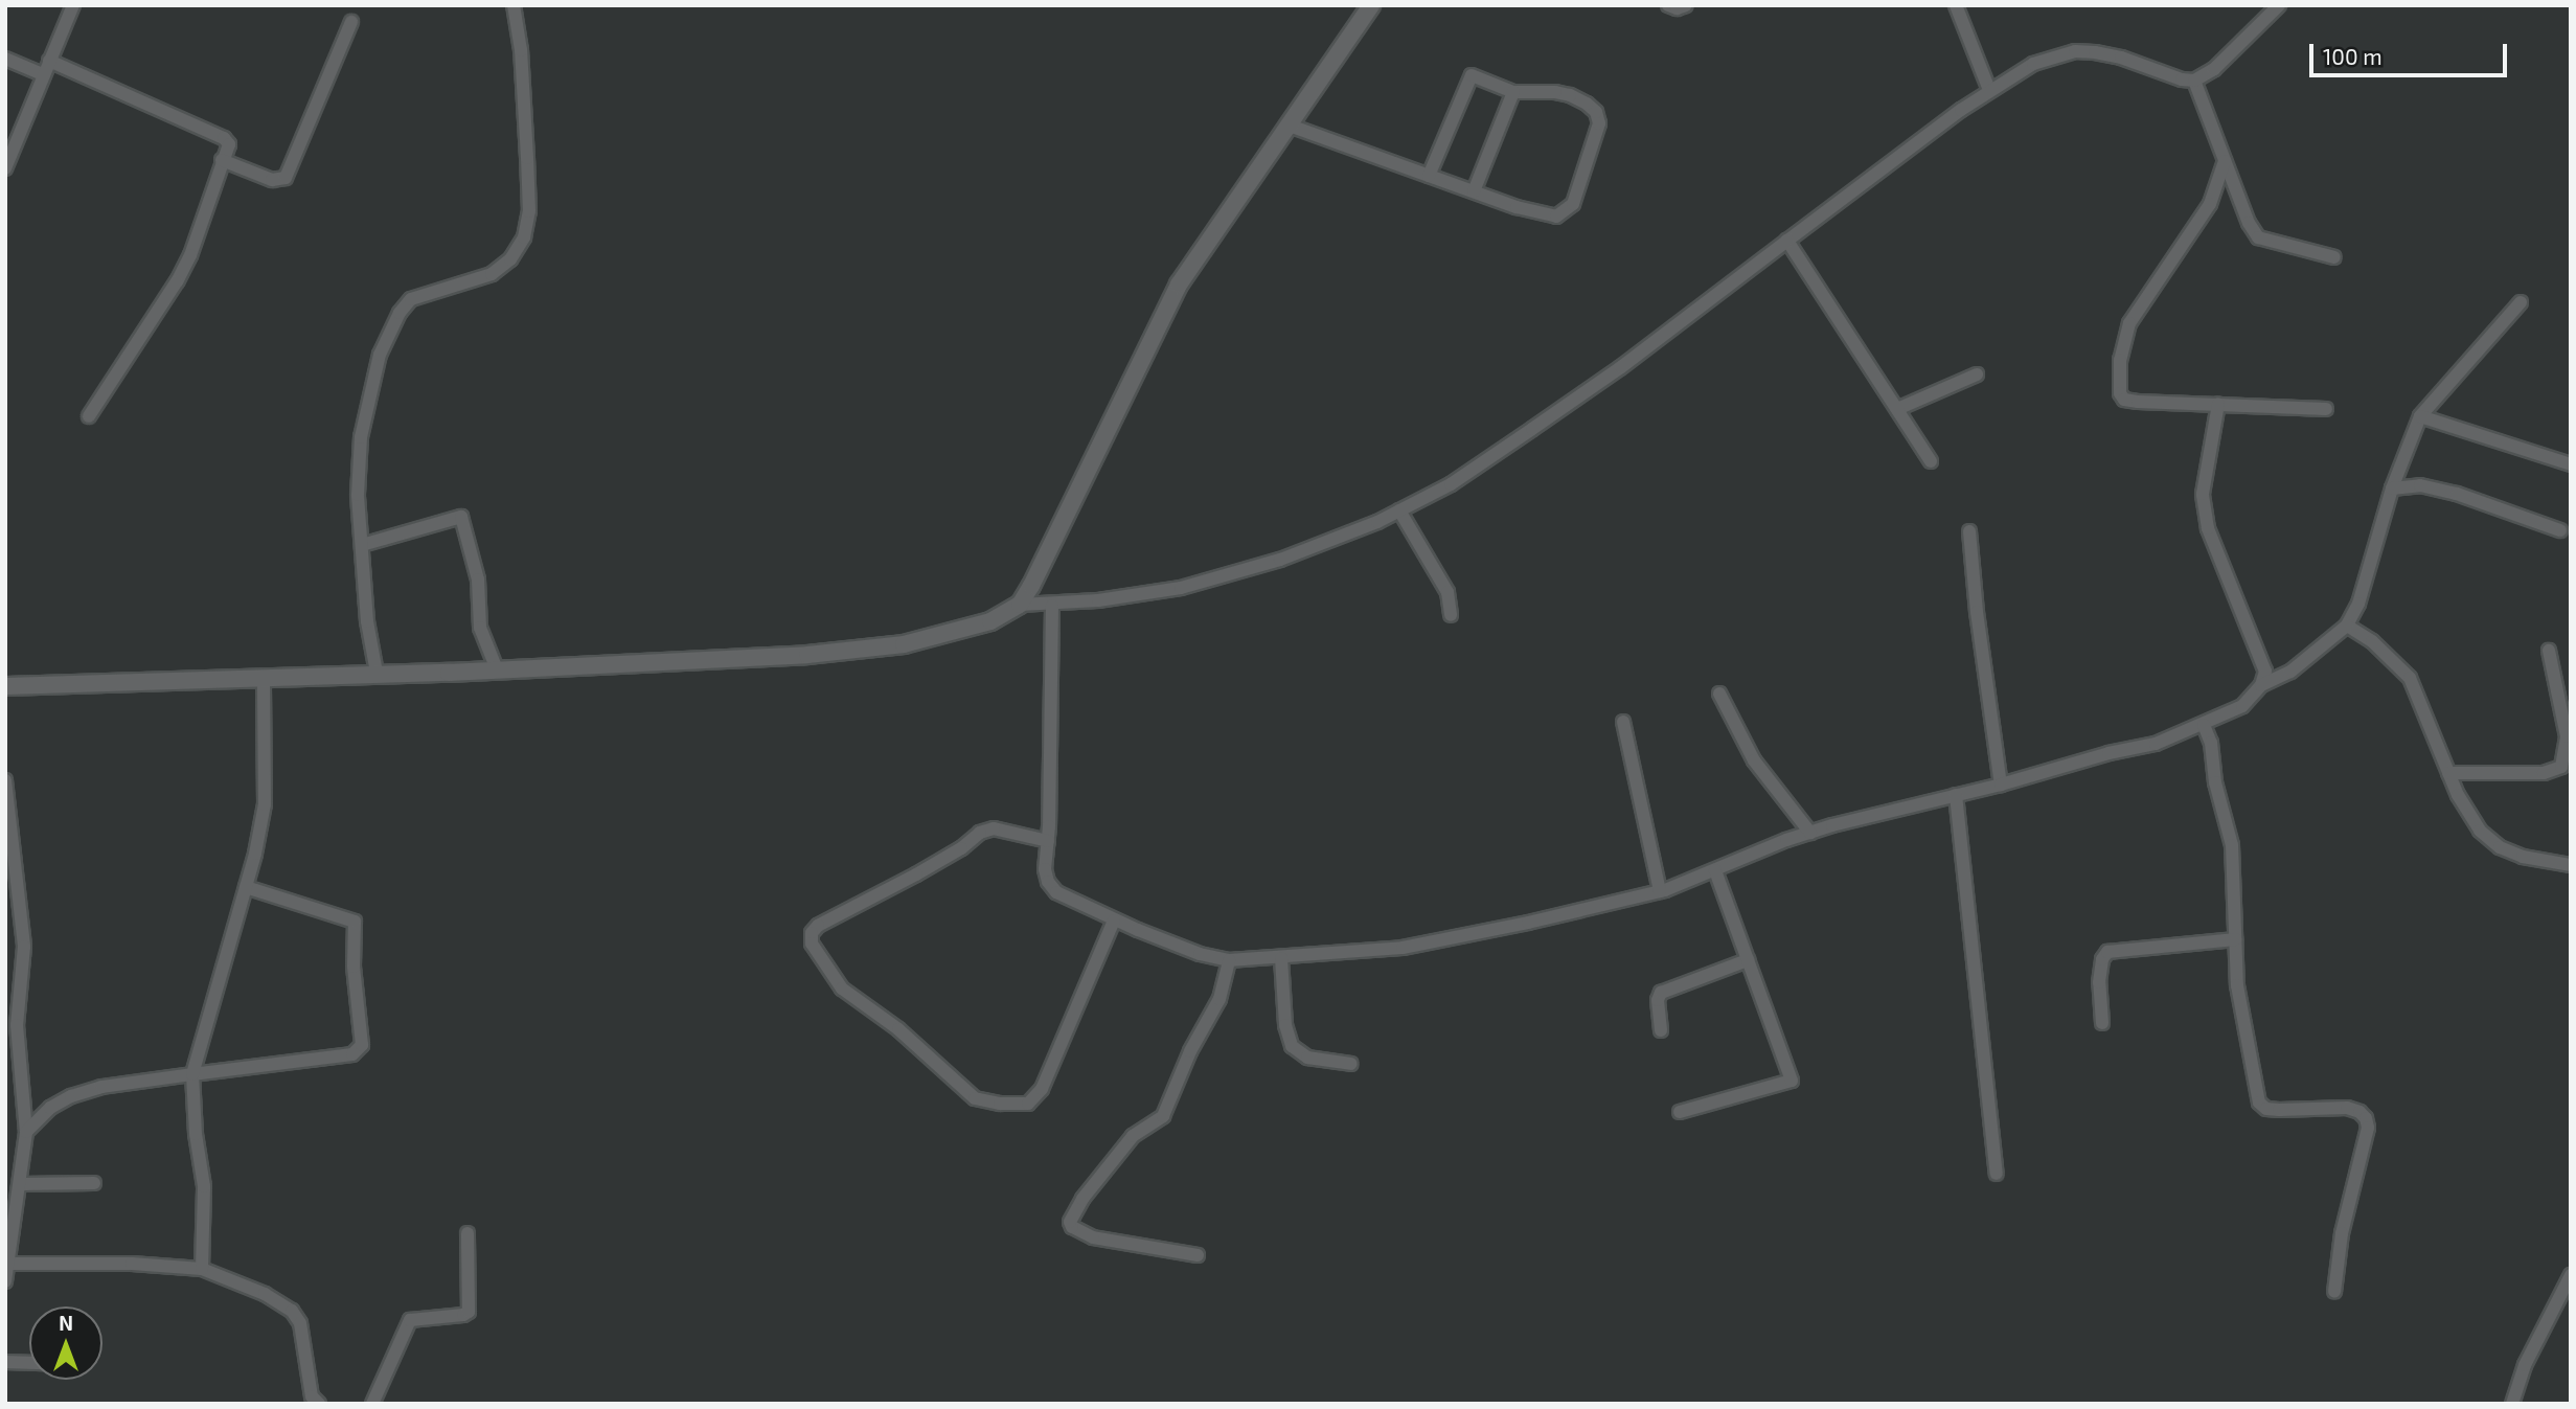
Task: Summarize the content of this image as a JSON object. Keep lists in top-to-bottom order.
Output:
{
  "scale_bar": "100 m",
  "north": "top"
}
